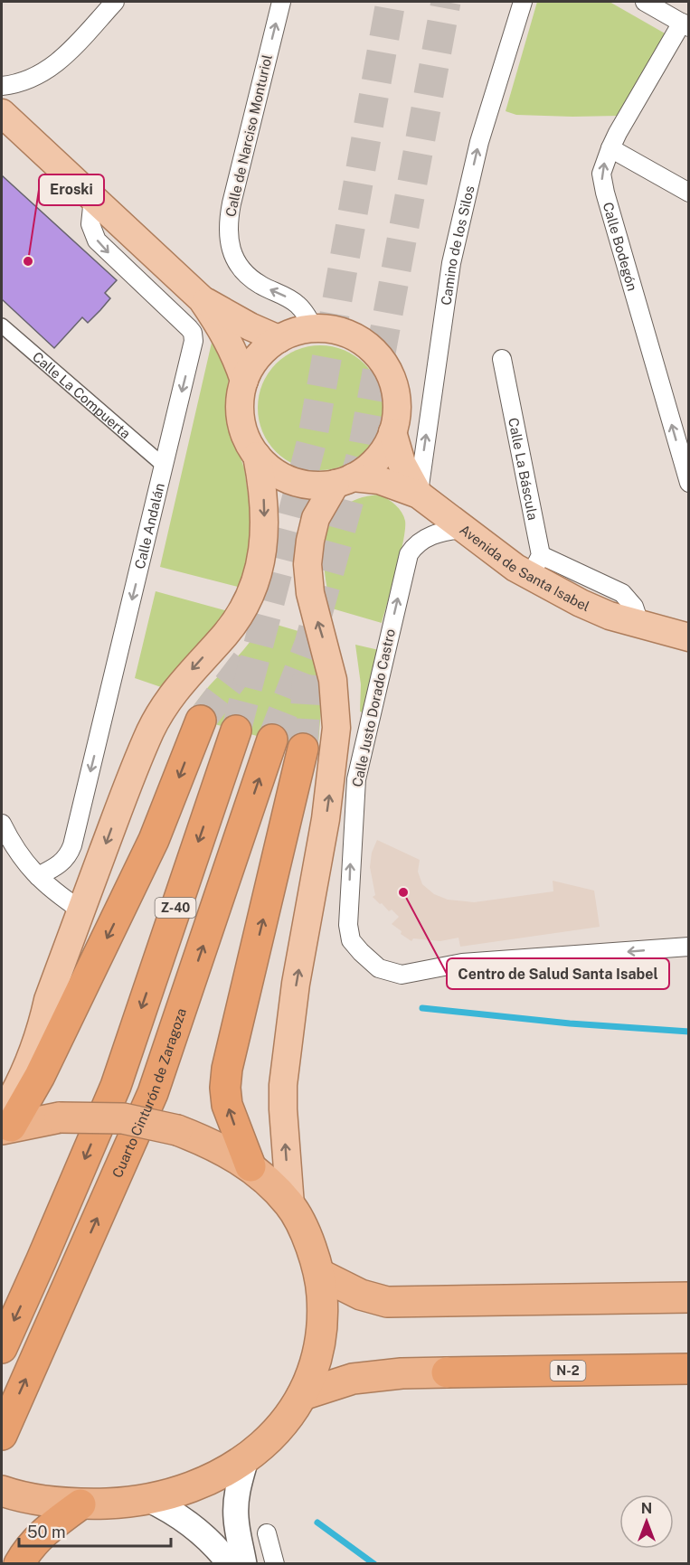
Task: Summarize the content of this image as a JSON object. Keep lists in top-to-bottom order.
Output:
{
  "streets": {
    "highway": ["Z-40", "Cuarto Cinturón de Zaragoza", "N-2"],
    "main road": ["Avenida de Santa Isabel"],
    "street": [
      "Calle de Narciso Monturiol",
      "Camino de los Silos",
      "Calle Bodegón",
      "Calle La Compuerta",
      "Calle La Báscula",
      "Calle Andalán",
      "Calle Justo Dorado Castro"
    ]
  },
  "crossings": [
    ["Calle de Narciso Monturiol", "Avenida de Santa Isabel"],
    ["Camino de los Silos", "Avenida de Santa Isabel"],
    ["Calle La Compuerta", "Calle Andalán"],
    ["Calle La Báscula", "Avenida de Santa Isabel"],
    ["Avenida de Santa Isabel", "Calle Justo Dorado Castro"]
  ],
  "one_way": [
    "Calle de Narciso Monturiol",
    "Camino de los Silos",
    "Calle Bodegón",
    "Calle Andalán"
  ],
  "places": ["Eroski", "Centro de Salud Santa Isabel"],
  "scale_bar": "50 m",
  "north": "top"
}
